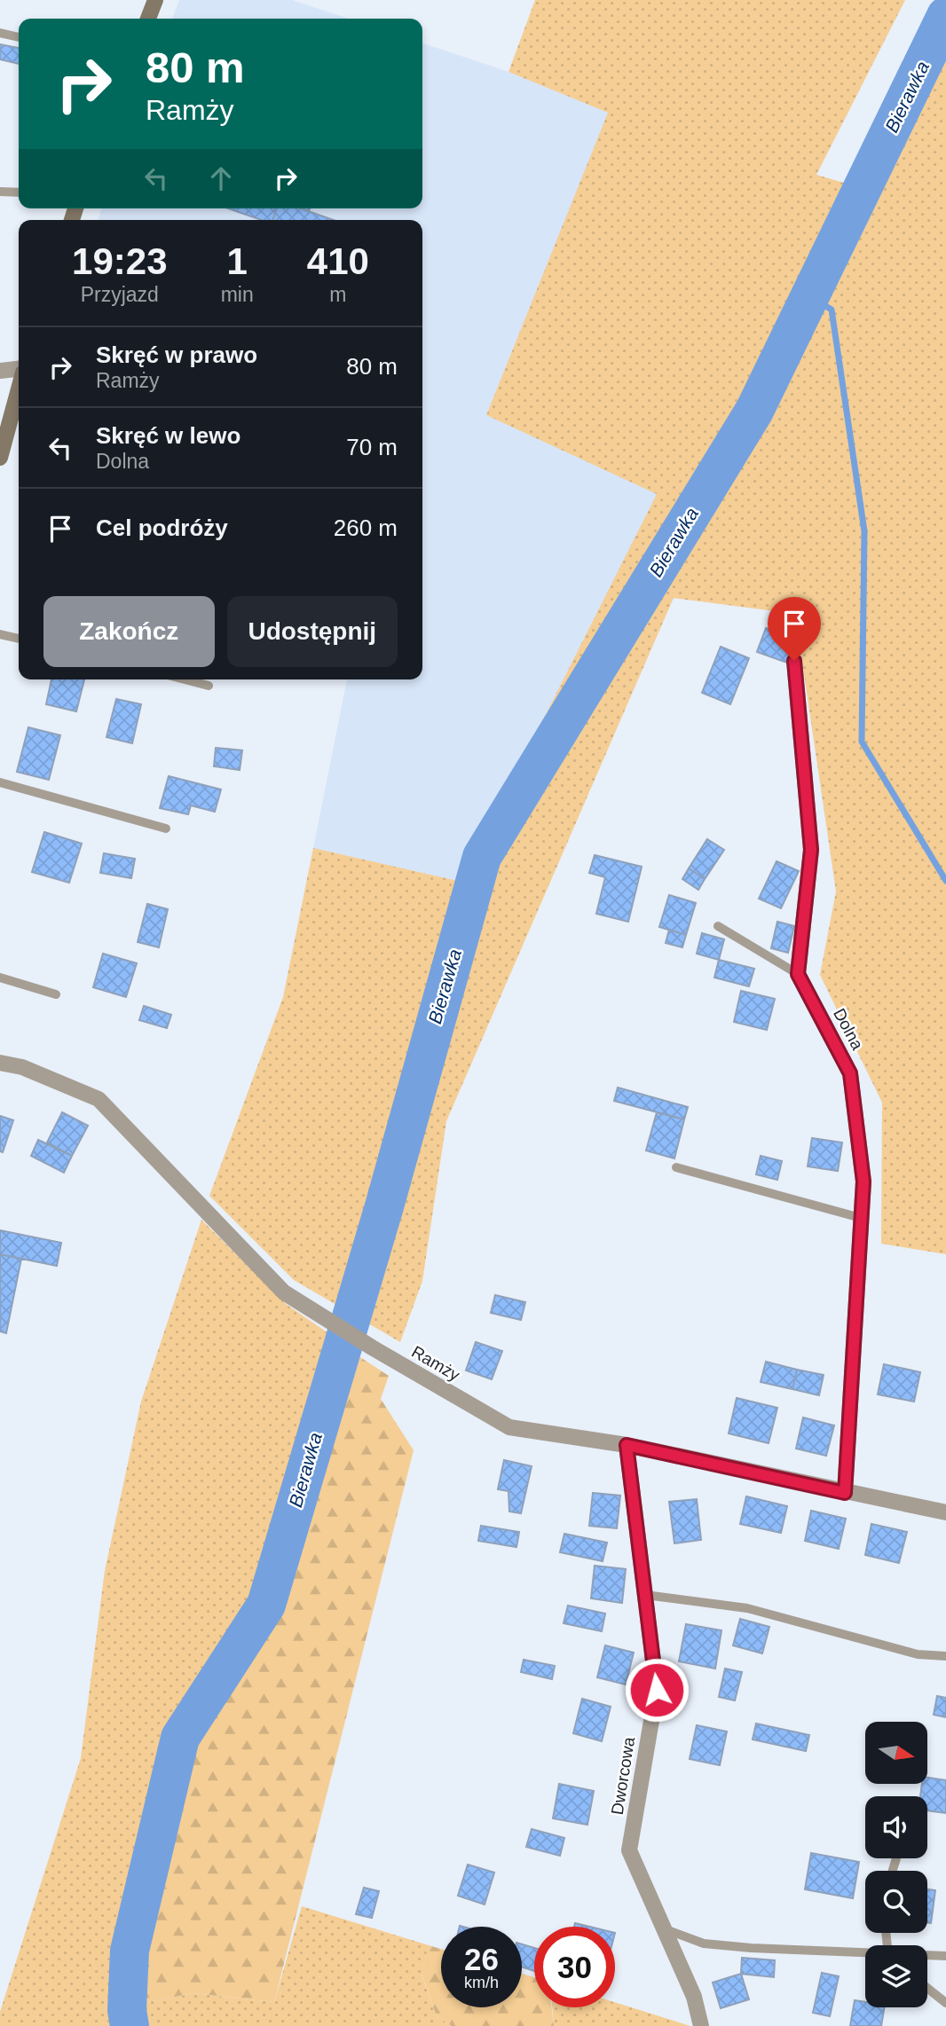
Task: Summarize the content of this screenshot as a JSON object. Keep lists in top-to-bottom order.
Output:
{
  "streets": {
    "street": ["Dolna", "Ramży", "Dworcowa"]
  },
  "crossings": [
    ["Dolna", "Ramży"],
    ["Ramży", "Dworcowa"]
  ],
  "water": ["Bierawka"],
  "north": "right",
  "page": {
    "turn": ["80 m", "Ramży"],
    "eta": [
      "19:23",
      "Przyjazd",
      "1",
      "min",
      "410",
      "m"
    ],
    "list": [
      {
        "name": "Skręć w prawo",
        "note": "Ramży",
        "value": "80 m"
      },
      {
        "name": "Skręć w lewo",
        "note": "Dolna",
        "value": "70 m"
      },
      {
        "name": "Cel podróży",
        "value": "260 m"
      }
    ],
    "buttons": ["Zakończ", "Udostępnij"],
    "speed": "26 km/h",
    "limit": "30"
  }
}
